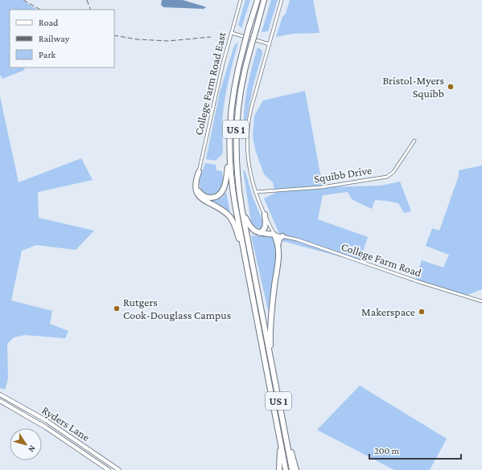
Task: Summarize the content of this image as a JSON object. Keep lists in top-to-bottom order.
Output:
{
  "streets": {
    "highway": ["US 1"],
    "main road": ["Ryders Lane"],
    "street": ["College Farm Road East", "Squibb Drive", "College Farm Road"]
  },
  "places": ["Bristol-Myers Squibb", "Rutgers Cook-Douglass Campus", "Makerspace"],
  "legend": ["Road", "Railway", "Park"],
  "scale_bar": "200 m",
  "north": "bottom right"
}
